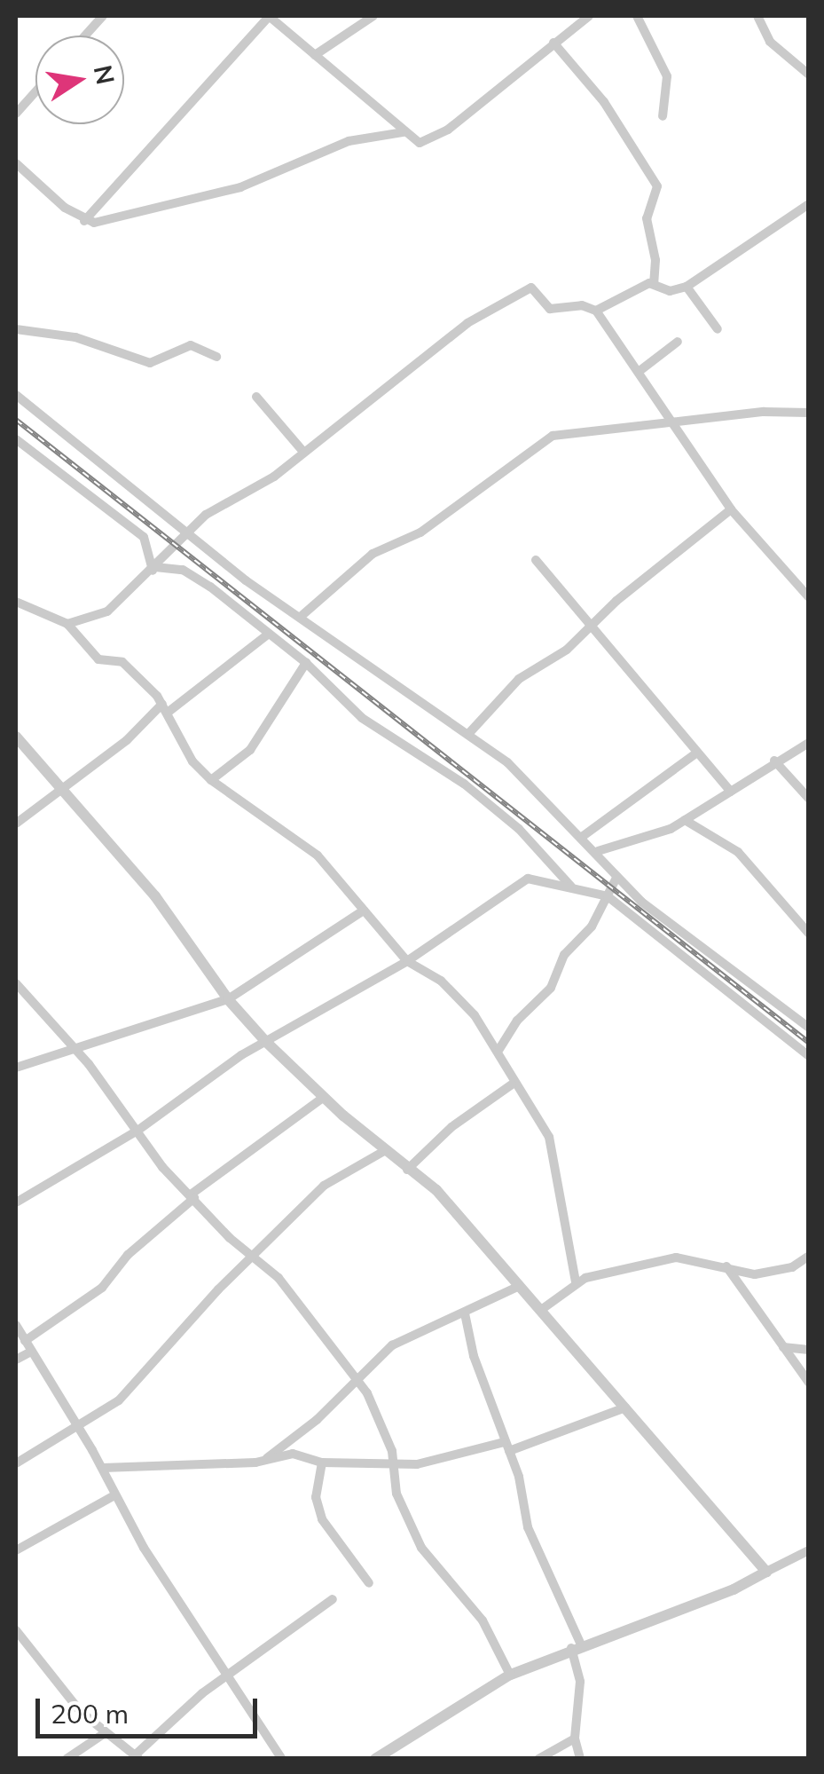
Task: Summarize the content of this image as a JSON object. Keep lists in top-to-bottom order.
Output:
{
  "scale_bar": "200 m",
  "north": "right"
}
